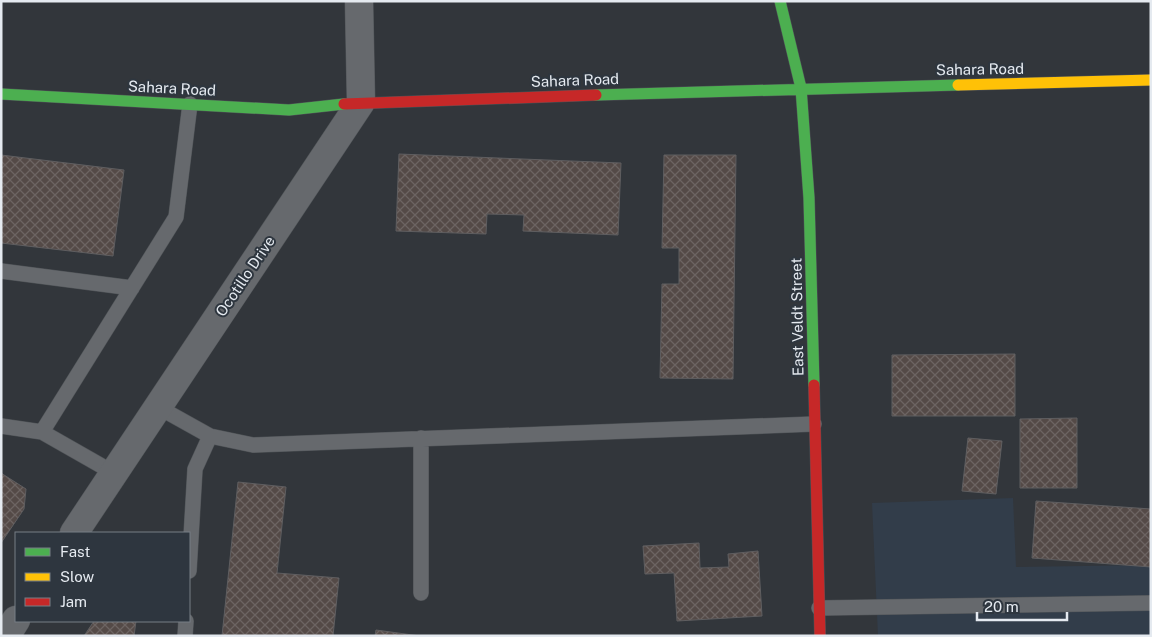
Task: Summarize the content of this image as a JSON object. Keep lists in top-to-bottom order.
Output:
{
  "streets": {
    "street": ["Sahara Road", "Ocotillo Drive", "East Veldt Street"]
  },
  "crossings": [
    ["Sahara Road", "Ocotillo Drive"],
    ["Sahara Road", "East Veldt Street"]
  ],
  "legend": ["Fast", "Slow", "Jam"],
  "scale_bar": "20 m"
}
